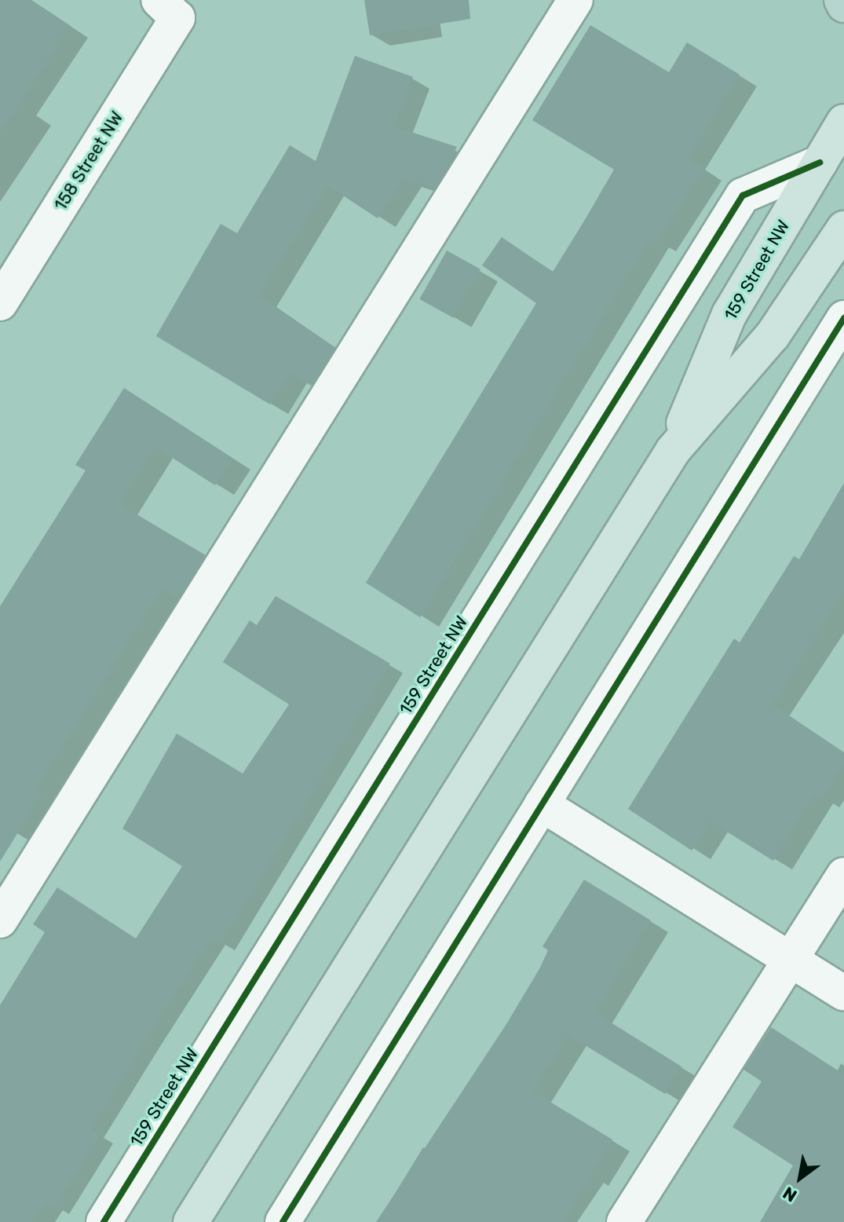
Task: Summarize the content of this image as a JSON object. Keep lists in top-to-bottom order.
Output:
{
  "streets": {
    "main road": ["159 Street NW"],
    "street": ["158 Street NW"]
  },
  "north": "bottom left"
}
